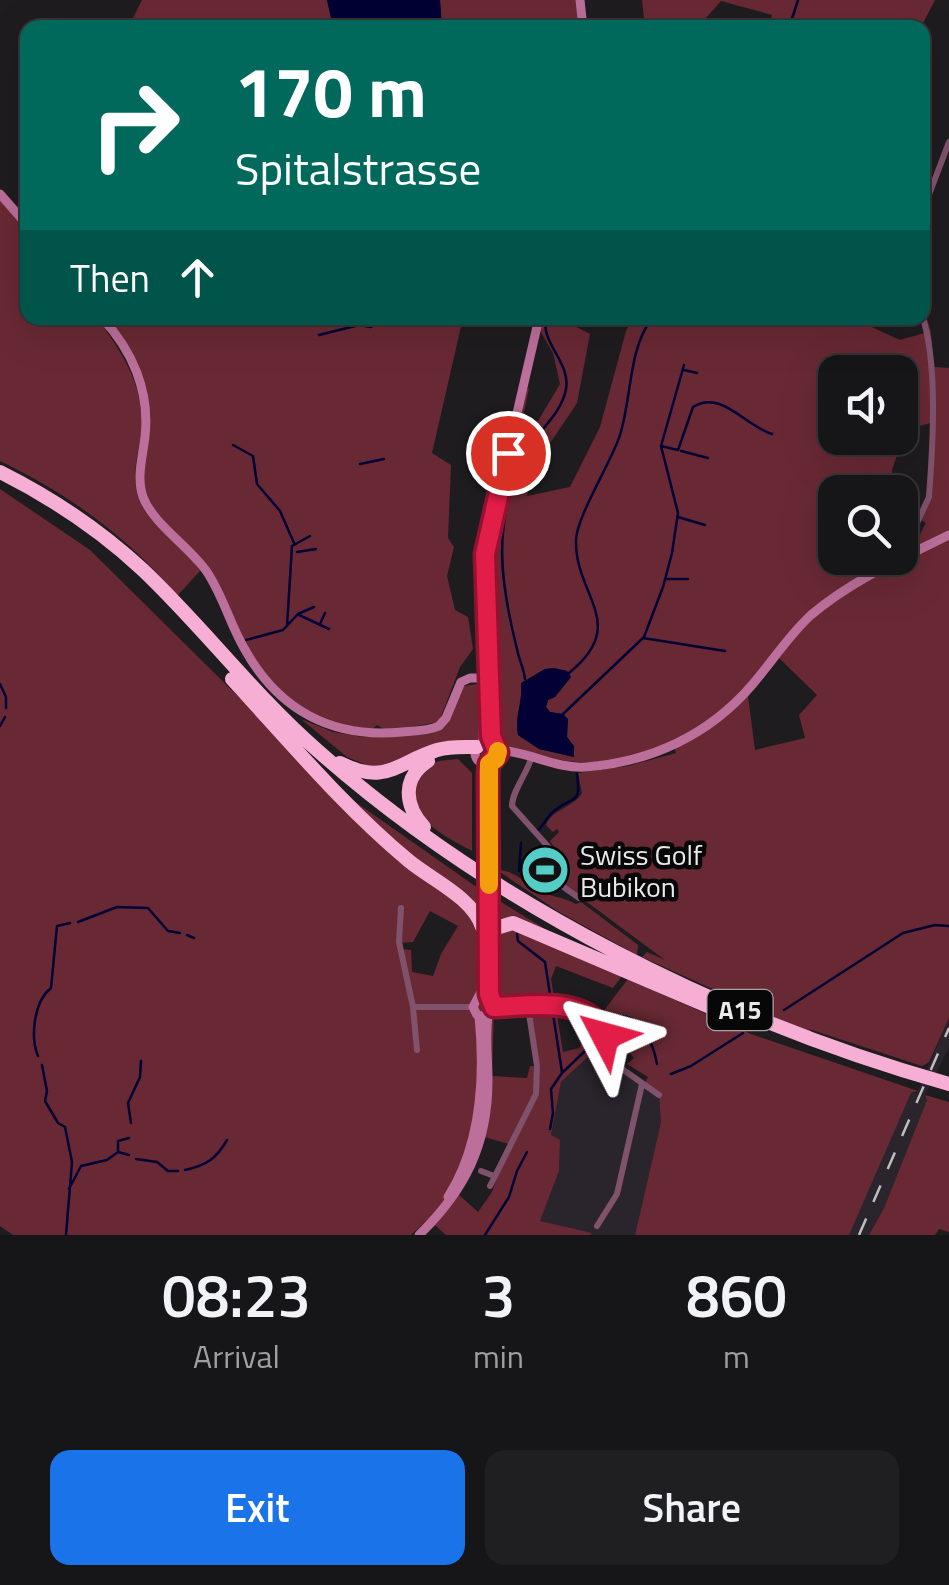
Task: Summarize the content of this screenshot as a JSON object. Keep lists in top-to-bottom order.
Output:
{
  "streets": {
    "highway": ["A15"]
  },
  "places": {
    "sports": ["Swiss Golf Bubikon"]
  },
  "page": {
    "turn": ["170 m", "Spitalstrasse"],
    "then": "Then",
    "eta": [
      "08:23",
      "Arrival",
      "3",
      "min",
      "860",
      "m"
    ],
    "buttons": ["Exit", "Share"]
  }
}
